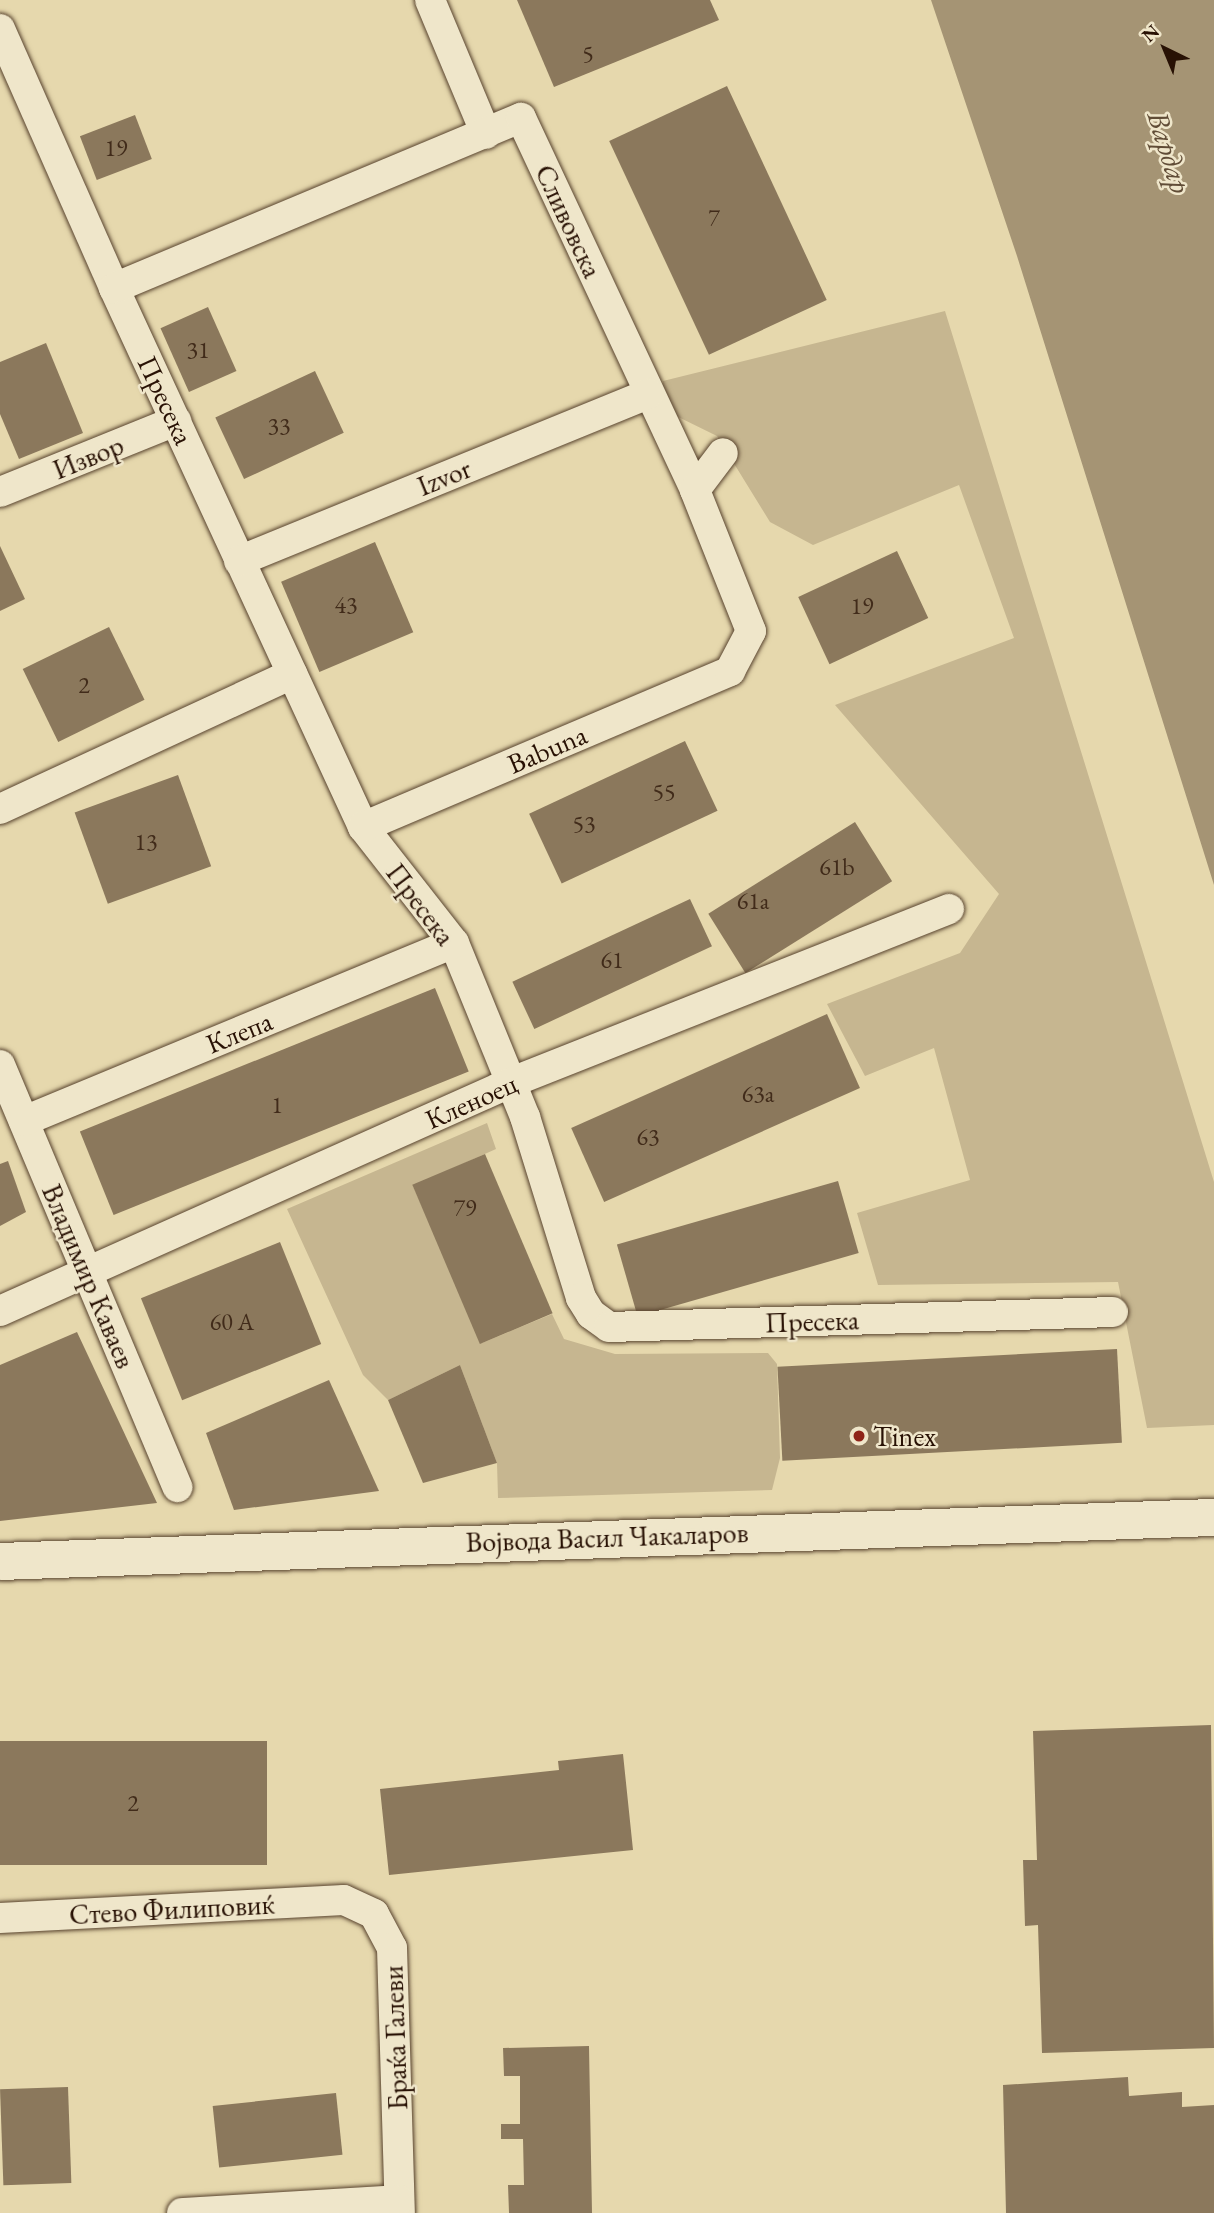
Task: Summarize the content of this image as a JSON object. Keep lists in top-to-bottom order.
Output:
{
  "streets": {
    "street": [
      "Сливовска",
      "Пресека",
      "Извор",
      "Izvor",
      "Babuna",
      "Клепа",
      "Кленоец",
      "Владимир Каваев",
      "Војвода Васил Чакаларов",
      "Стево Филиповиќ",
      "Браќа Галеви"
    ]
  },
  "crossings": [
    ["Сливовска", "Izvor"],
    ["Сливовска", "Babuna"],
    ["Пресека", "Извор"],
    ["Пресека", "Izvor"],
    ["Пресека", "Babuna"],
    ["Пресека", "Клепа"],
    ["Пресека", "Кленоец"],
    ["Клепа", "Владимир Каваев"],
    ["Кленоец", "Владимир Каваев"],
    ["Стево Филиповиќ", "Браќа Галеви"]
  ],
  "water": ["Вардар"],
  "places": ["Tinex"],
  "house_numbers": [
    "5",
    "19",
    "7",
    "31",
    "33",
    "43",
    "19",
    "2",
    "55",
    "53",
    "13",
    "61b",
    "61a",
    "61",
    "63а",
    "1",
    "63",
    "79",
    "60 A",
    "2"
  ],
  "north": "top left"
}
